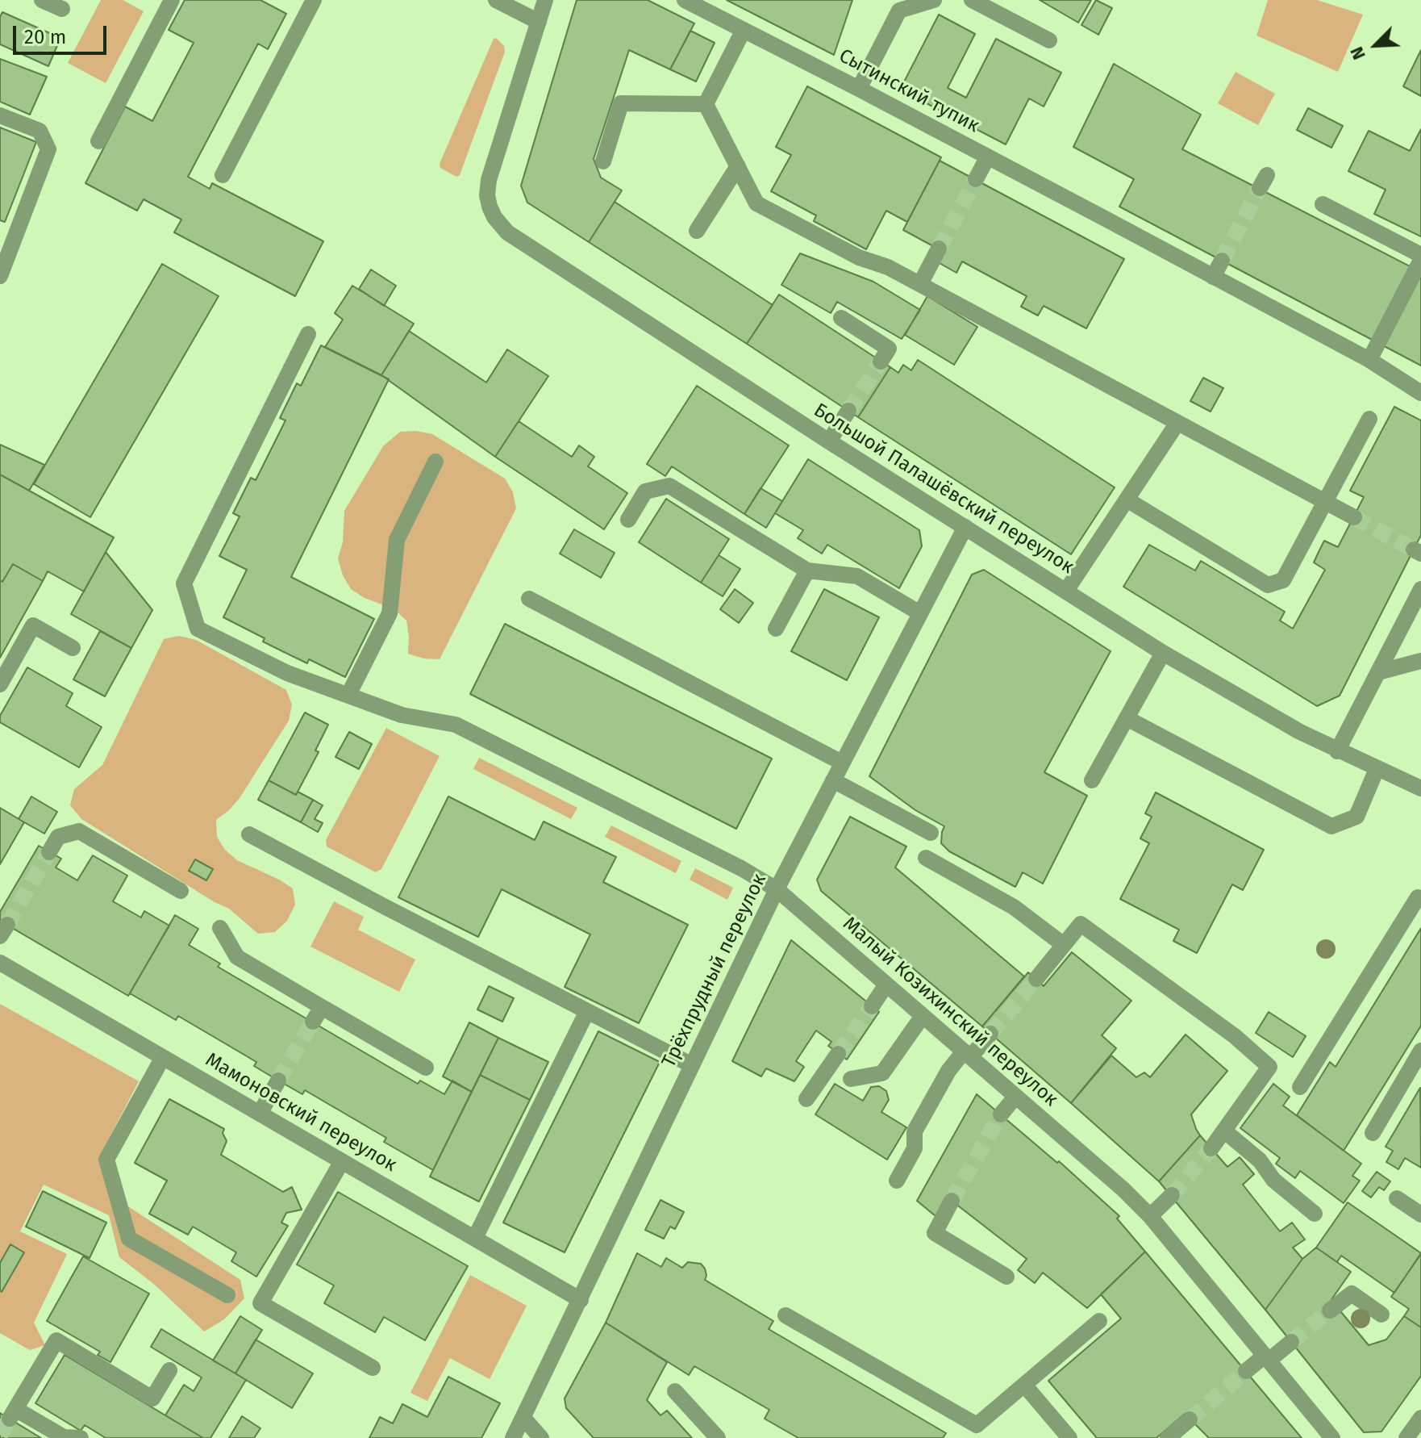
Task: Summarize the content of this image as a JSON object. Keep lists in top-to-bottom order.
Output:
{
  "streets": {
    "street": [
      "Сытинский тупик",
      "Большой Палашёвский переулок",
      "Трёхпрудный переулок",
      "Малый Козихинский переулок",
      "Мамоновский переулок"
    ]
  },
  "crossings": [
    ["Большой Палашёвский переулок", "Трёхпрудный переулок"],
    ["Трёхпрудный переулок", "Малый Козихинский переулок"],
    ["Трёхпрудный переулок", "Мамоновский переулок"]
  ],
  "scale_bar": "20 m",
  "north": "bottom left"
}
